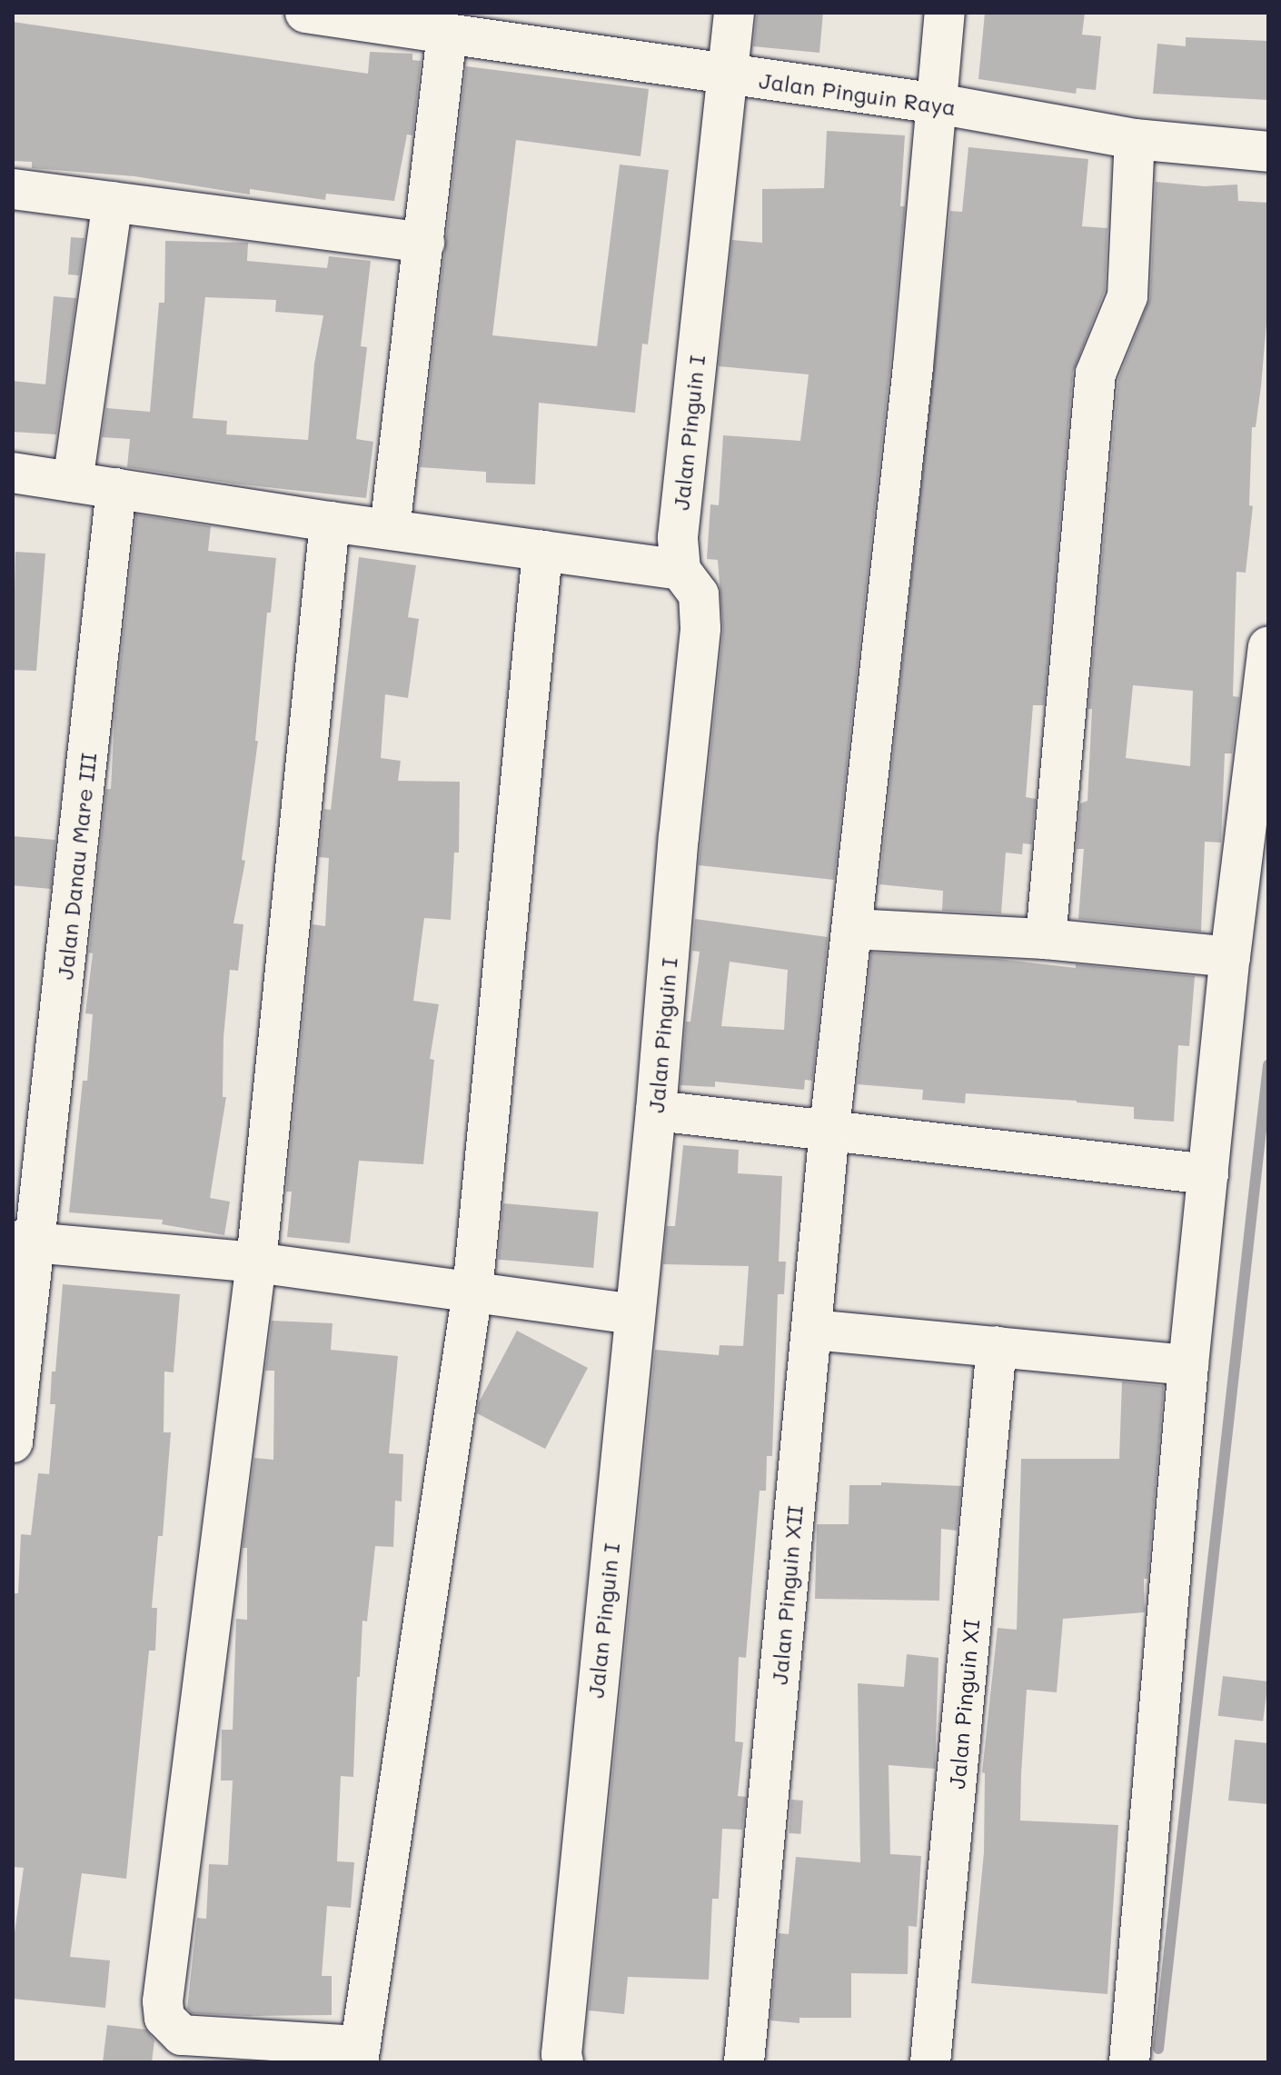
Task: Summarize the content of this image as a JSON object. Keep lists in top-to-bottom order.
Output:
{
  "streets": {
    "street": [
      "Jalan Pinguin Raya",
      "Jalan Pinguin I",
      "Jalan Danau Mare III",
      "Jalan Pinguin XII",
      "Jalan Pinguin XI"
    ]
  },
  "crossings": [
    ["Jalan Pinguin Raya", "Jalan Pinguin I"],
    ["Jalan Pinguin Raya", "Jalan Pinguin XII"]
  ]
}
